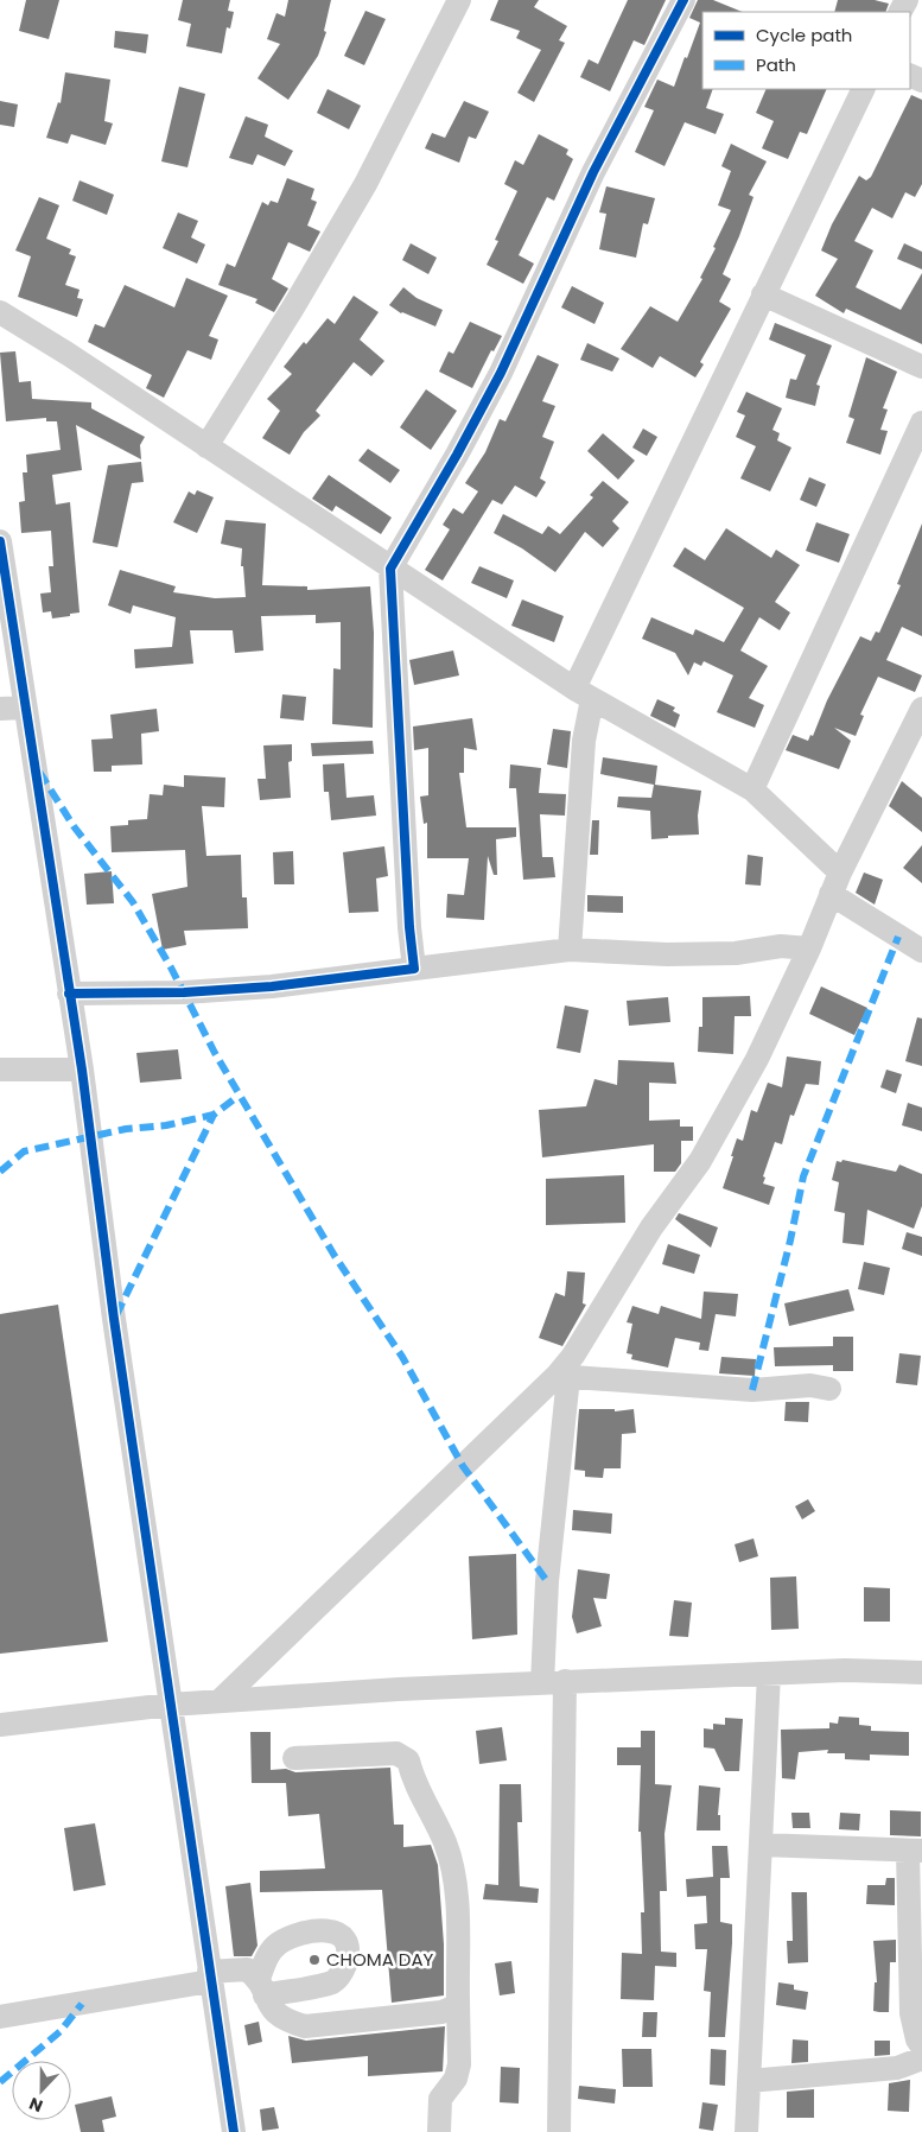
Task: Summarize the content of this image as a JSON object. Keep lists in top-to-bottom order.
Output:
{
  "places": ["CHOMA DAY"],
  "legend": ["Cycle path", "Path"],
  "north": "bottom"
}
